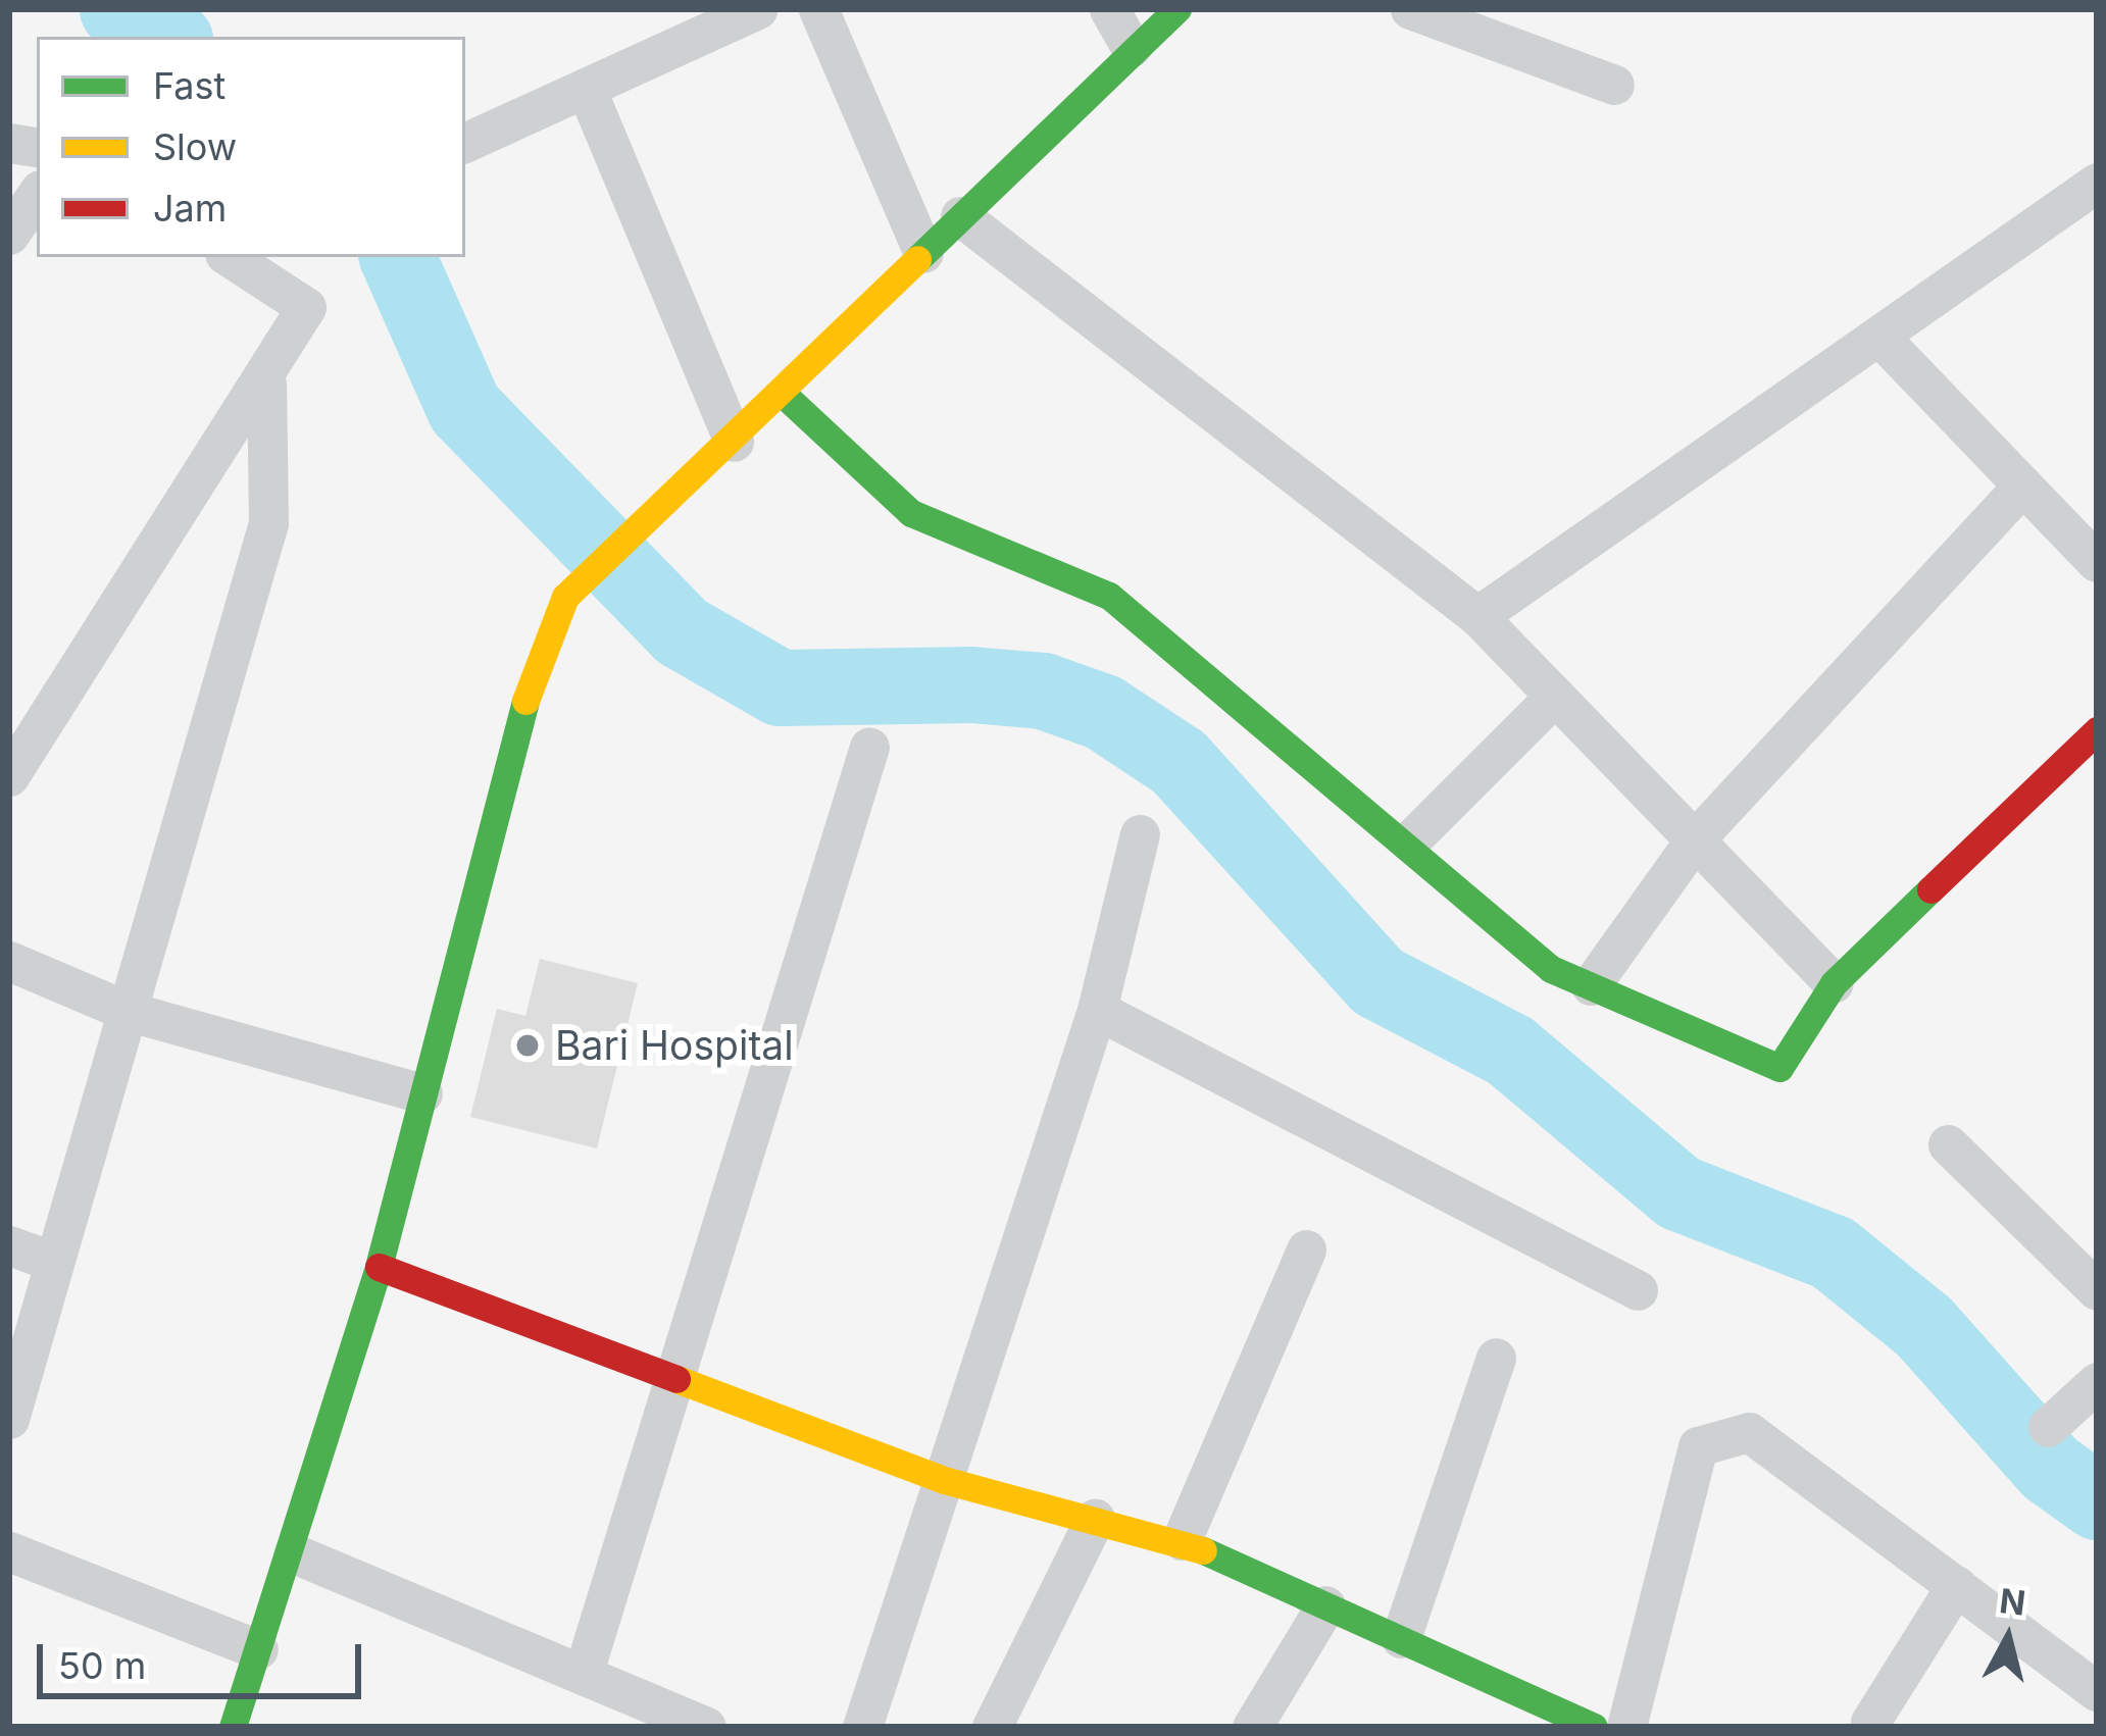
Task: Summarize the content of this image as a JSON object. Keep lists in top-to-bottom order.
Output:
{
  "places": ["Bari Hospital"],
  "legend": ["Fast", "Slow", "Jam"],
  "scale_bar": "50 m",
  "north": "top"
}
